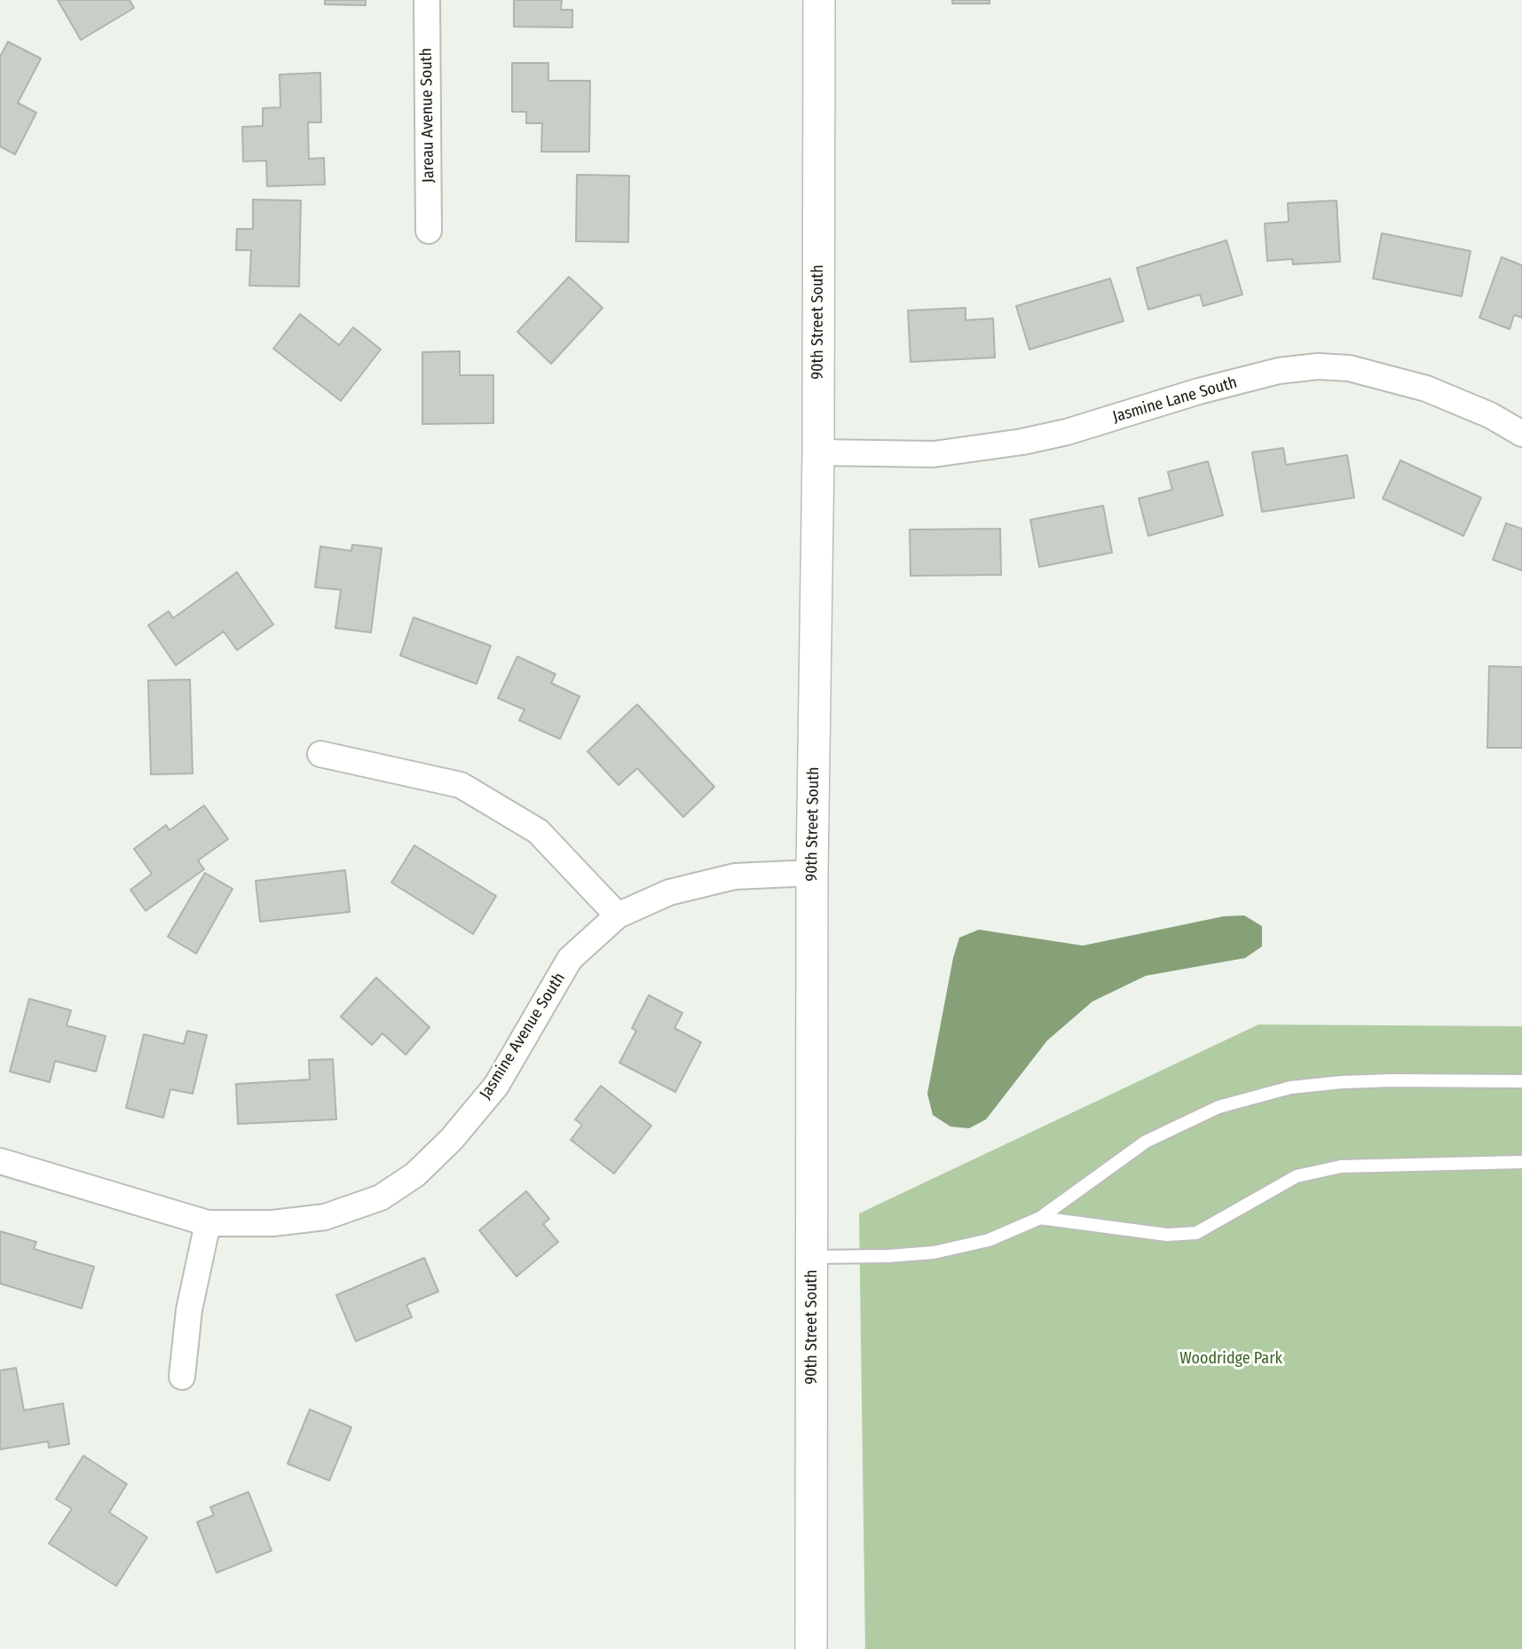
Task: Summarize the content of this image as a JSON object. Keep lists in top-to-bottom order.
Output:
{
  "streets": {
    "street": [
      "Jareau Avenue South",
      "90th Street South",
      "Jasmine Lane South",
      "Jasmine Avenue South"
    ]
  },
  "crossings": [
    ["90th Street South", "Jasmine Lane South"],
    ["90th Street South", "Jasmine Avenue South"]
  ],
  "parks": ["Woodridge Park"]
}
